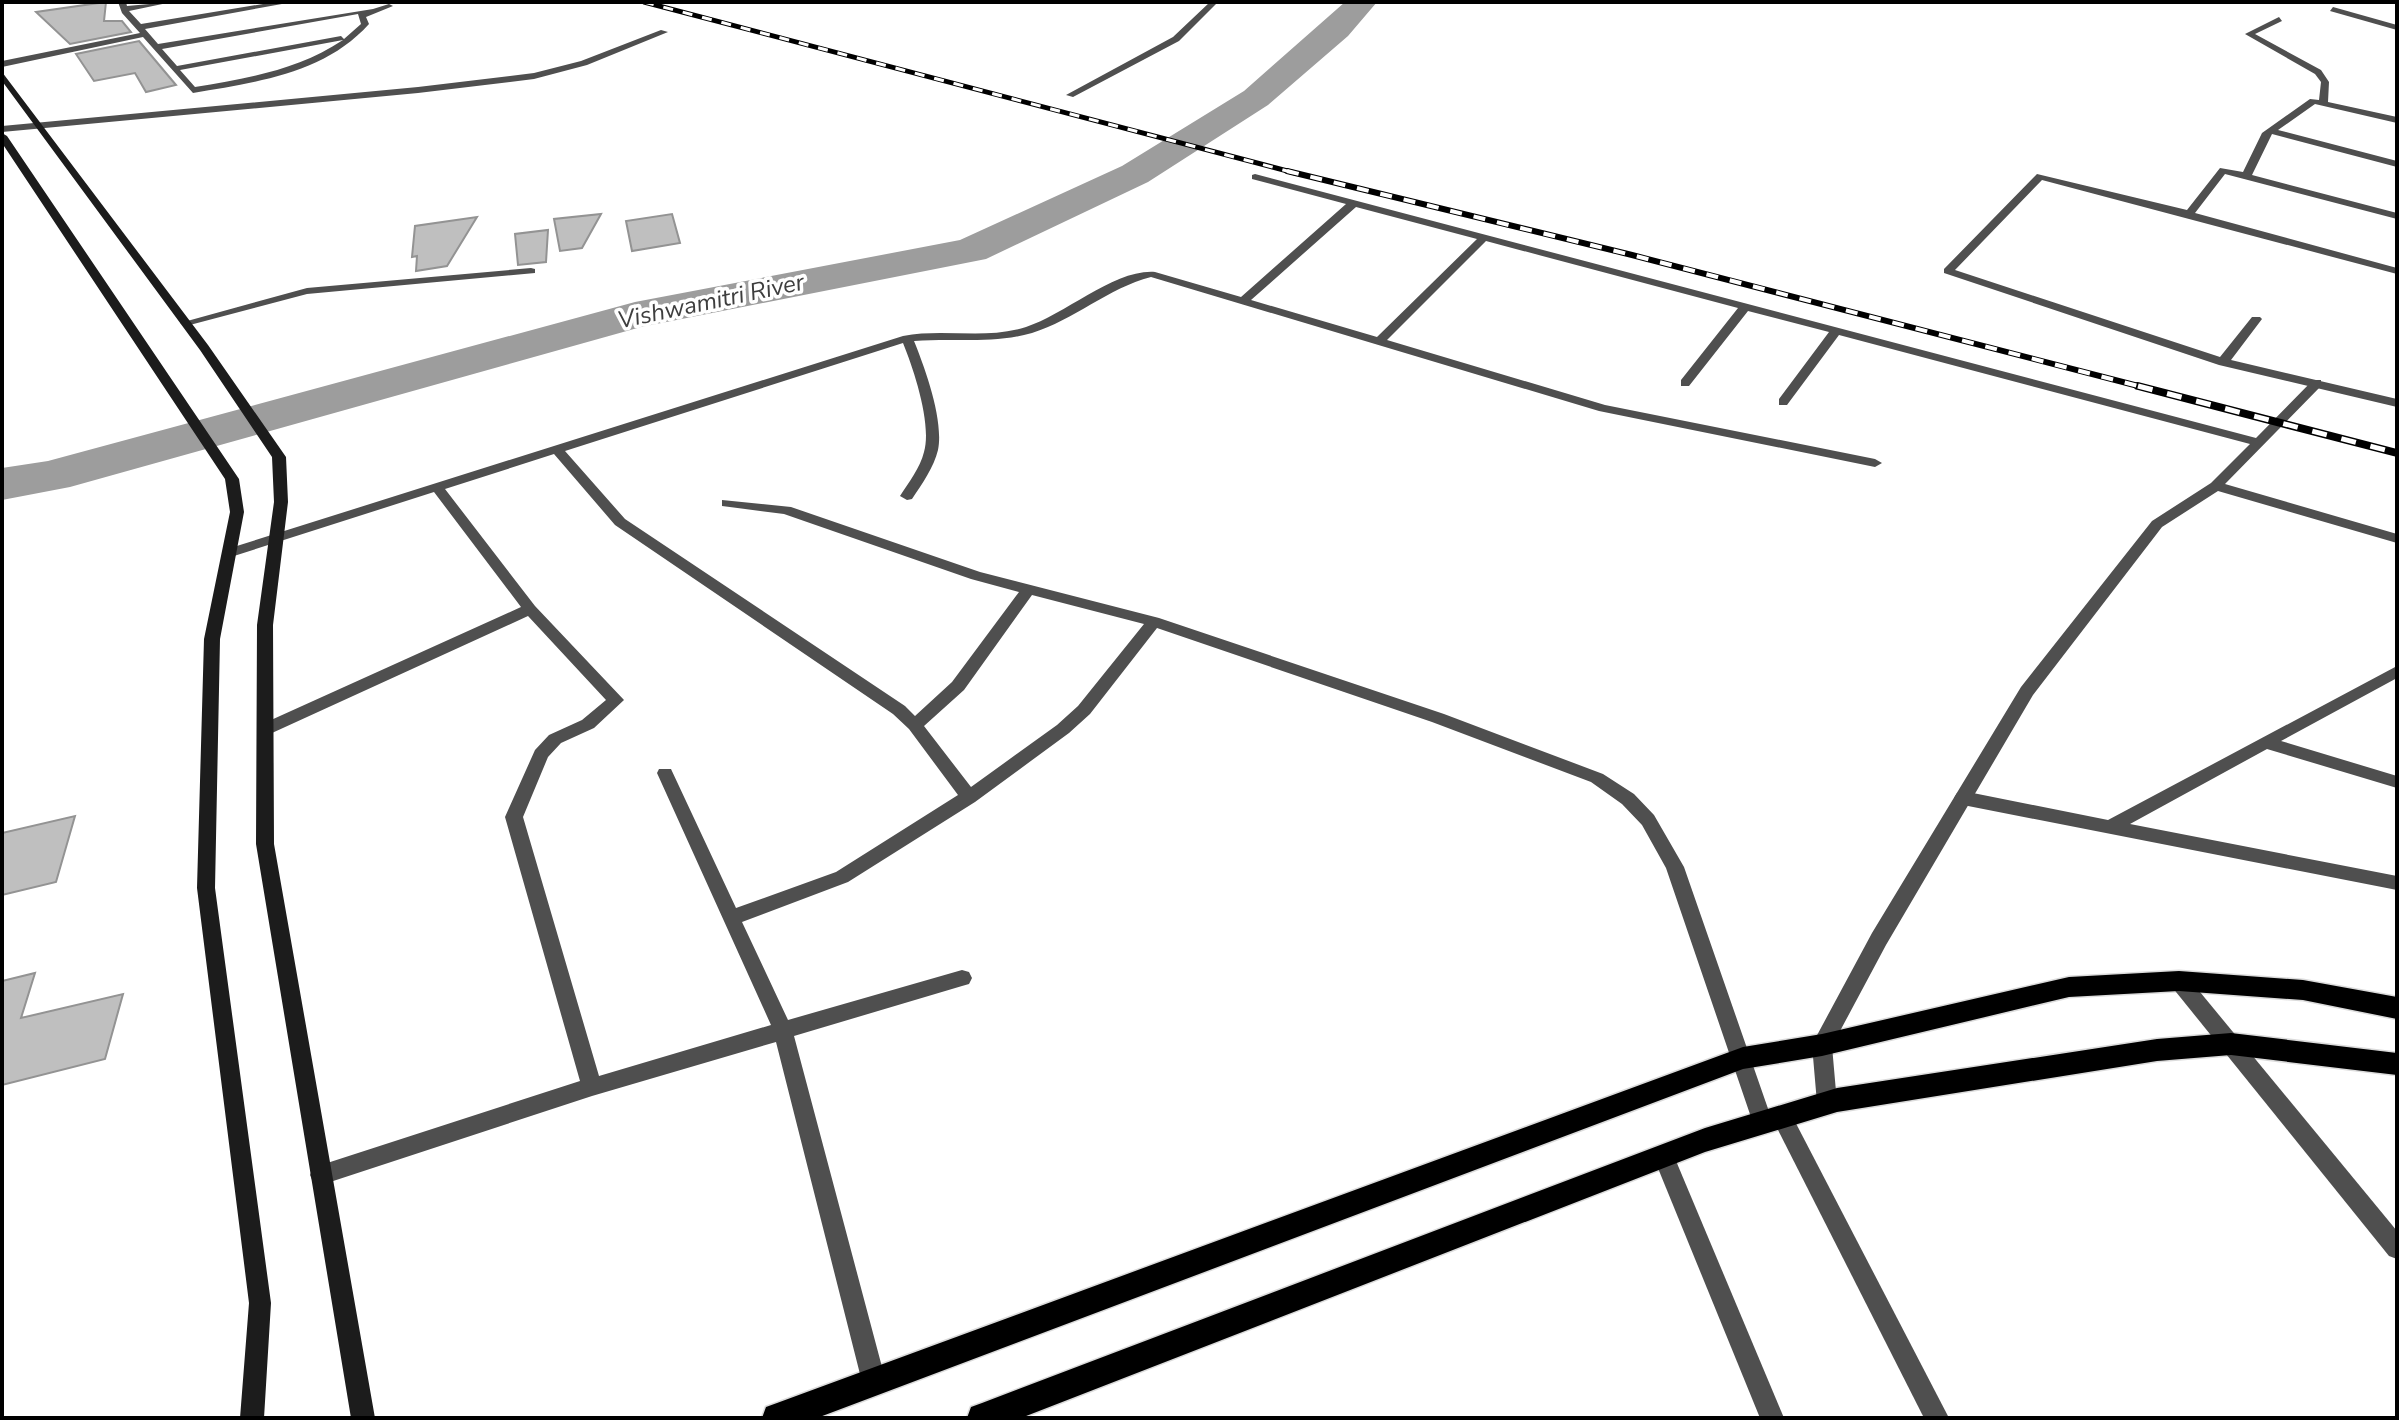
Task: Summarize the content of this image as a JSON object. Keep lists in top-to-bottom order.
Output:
{
  "water": ["Vishwamitri River"]
}
